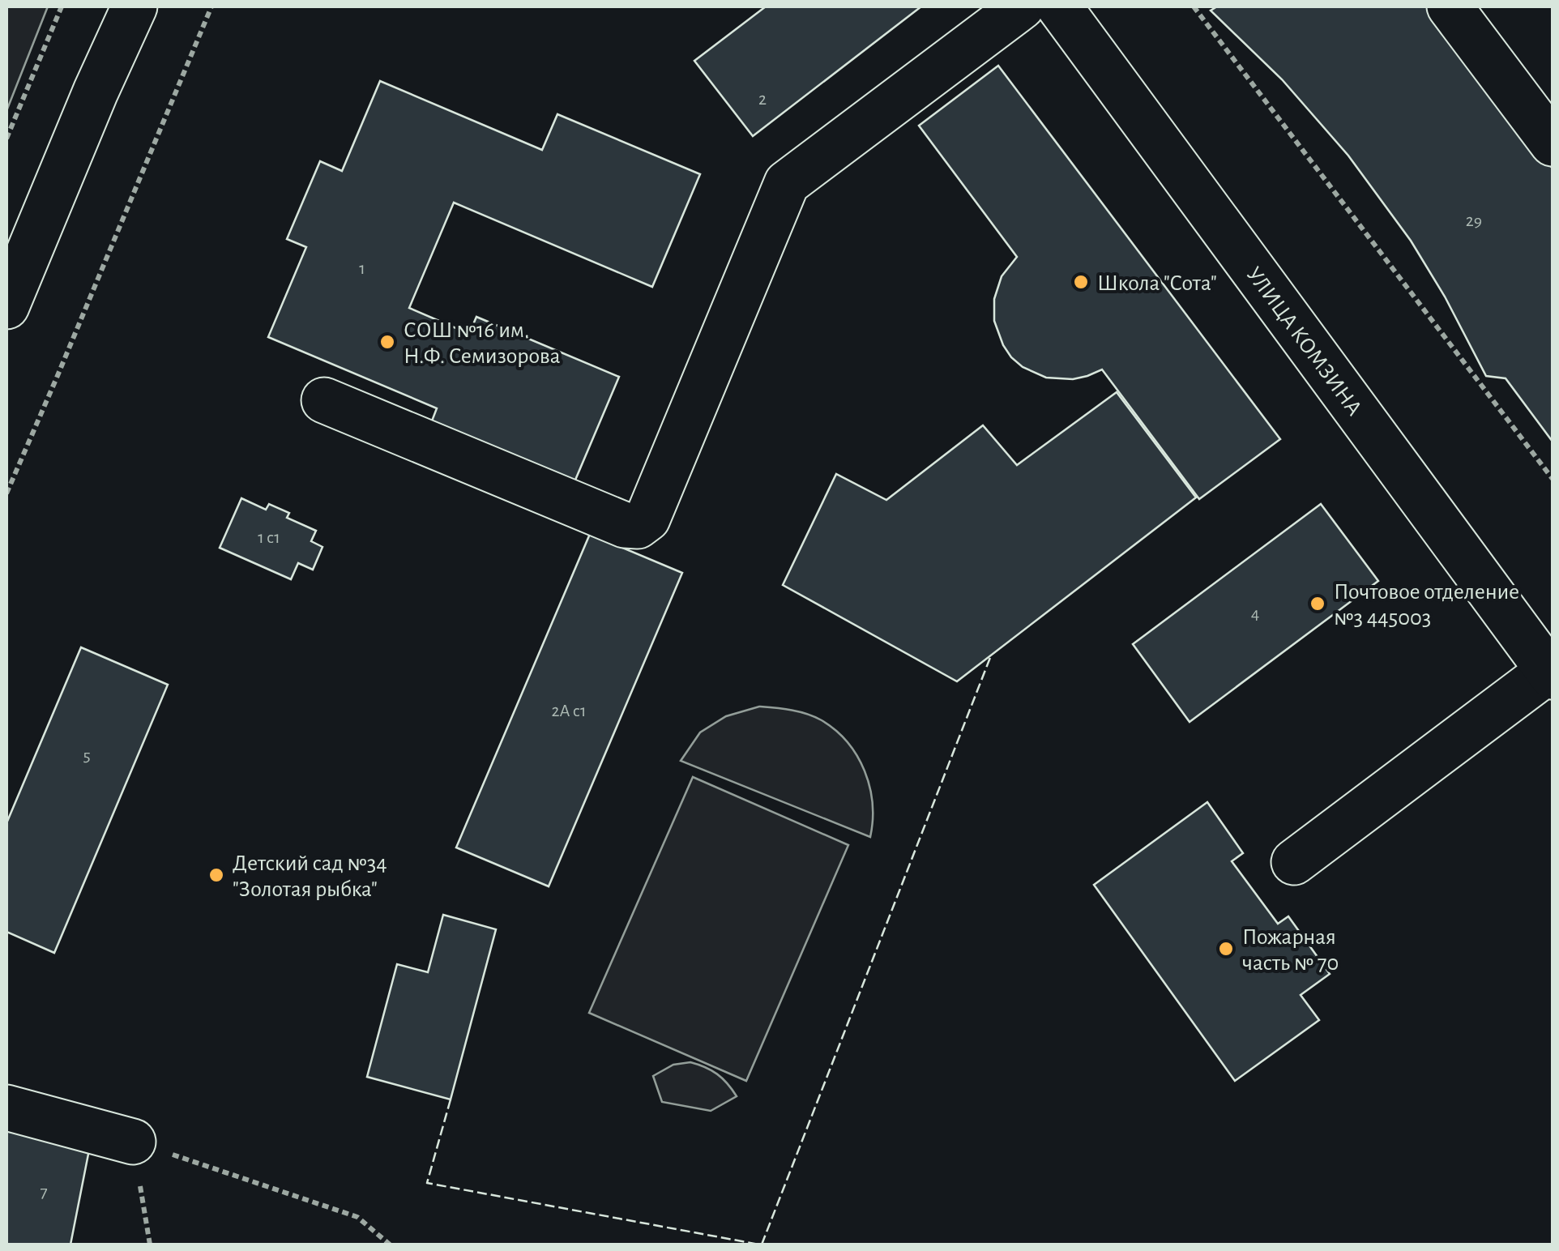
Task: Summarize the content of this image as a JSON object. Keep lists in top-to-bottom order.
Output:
{
  "streets": {
    "main road": ["УЛИЦА КОМЗИНА"]
  },
  "places": [
    "Школа \"Сота\"",
    "СОШ №16 им. Н.Ф. Семизорова",
    "Почтовое отделение №3 445003",
    "Детский сад №34 \"Золотая рыбка\"",
    "Пожарная часть № 70"
  ],
  "house_numbers": [
    "2",
    "29",
    "1",
    "1 с1",
    "4",
    "2А с1",
    "5",
    "7"
  ]
}
